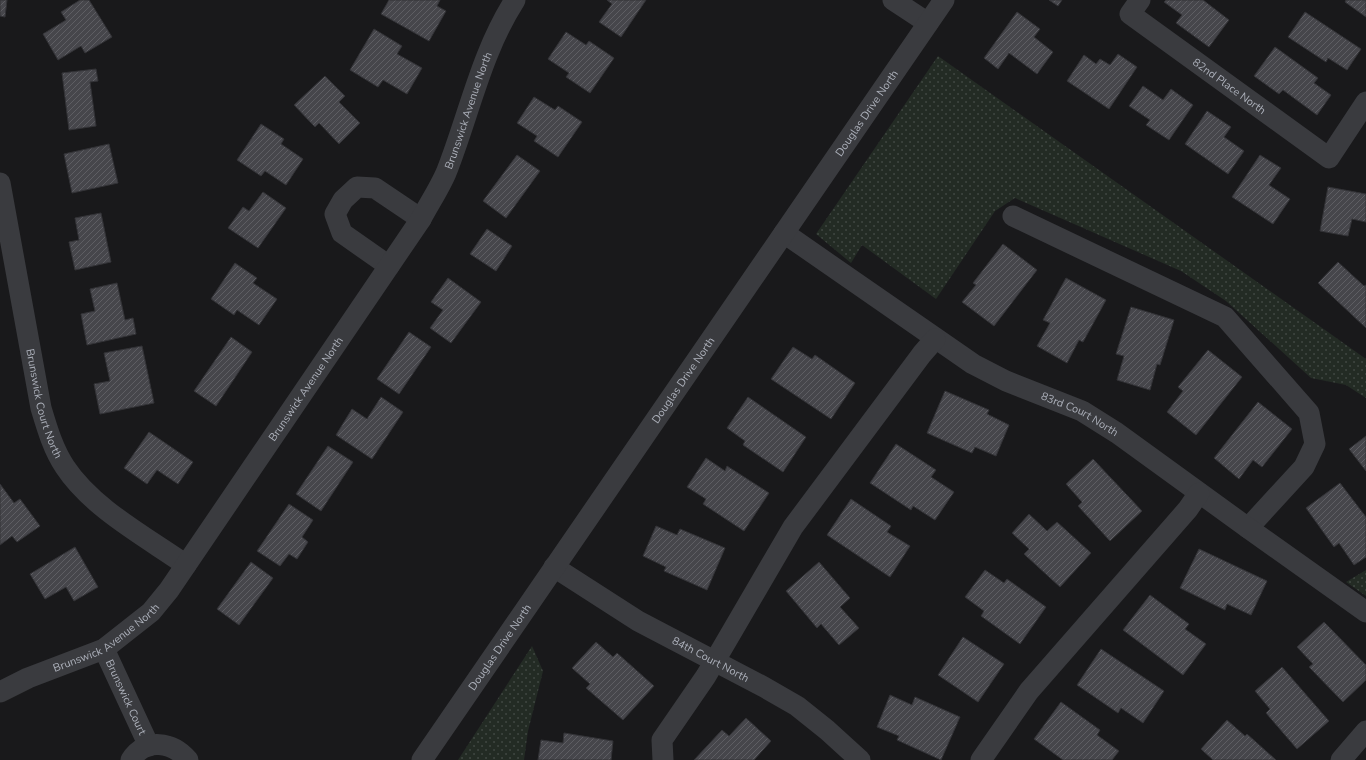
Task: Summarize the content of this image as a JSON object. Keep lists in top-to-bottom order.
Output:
{
  "streets": {
    "street": [
      "82nd Place North",
      "Brunswick Avenue North",
      "Douglas Drive North",
      "Brunswick Court North",
      "83rd Court North",
      "84th Court North",
      "Brunswick Court"
    ]
  },
  "crossings": [
    ["Brunswick Avenue North", "Brunswick Court North"],
    ["Brunswick Avenue North", "Brunswick Court"],
    ["Douglas Drive North", "83rd Court North"],
    ["Douglas Drive North", "84th Court North"]
  ]
}
